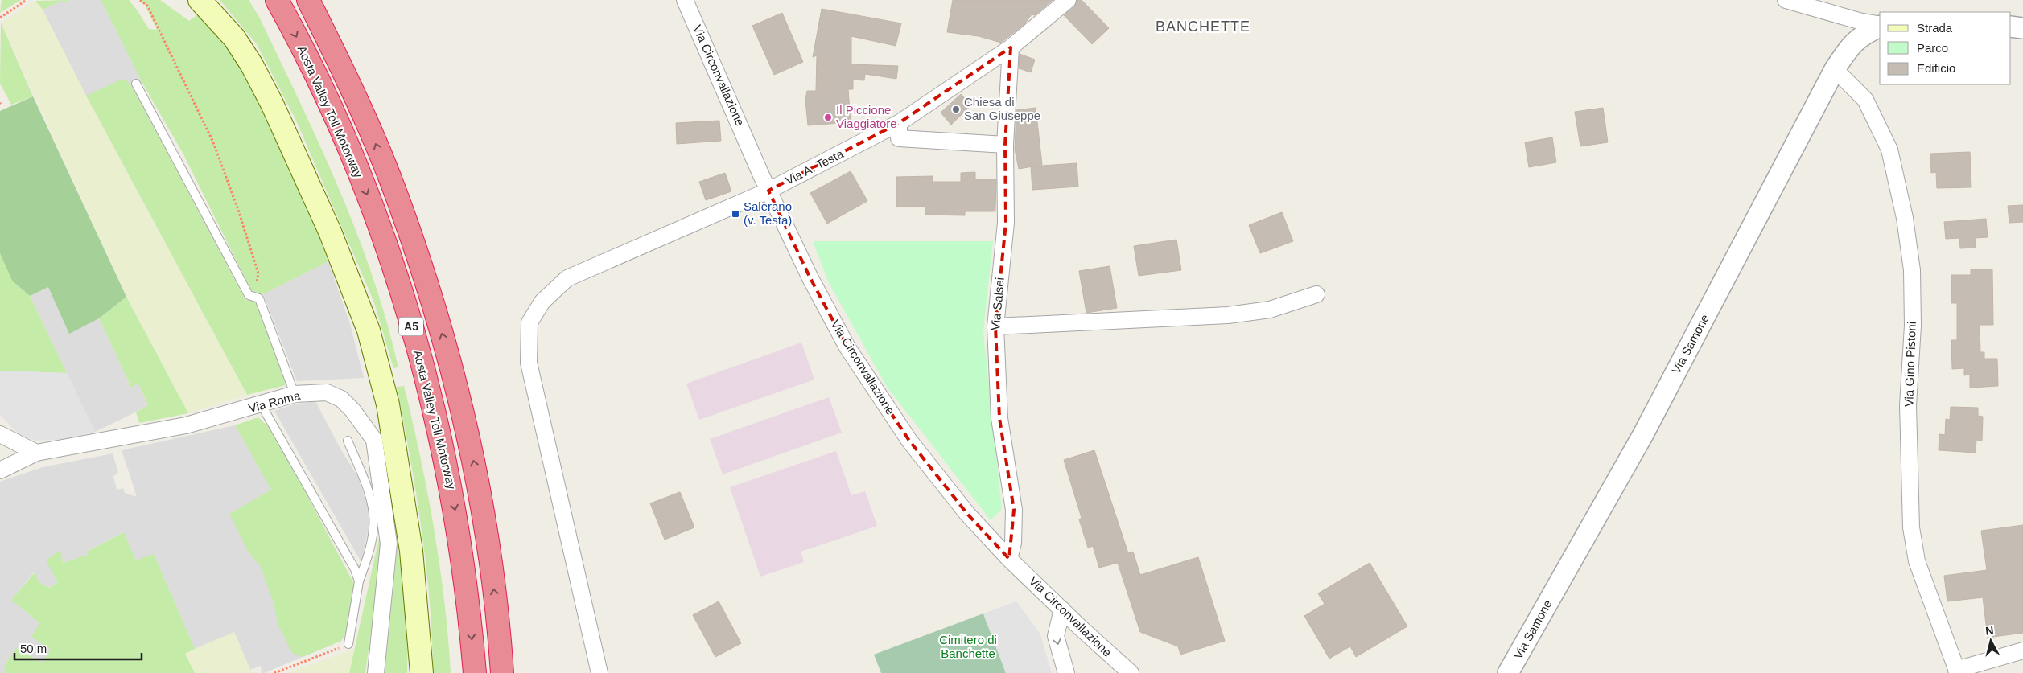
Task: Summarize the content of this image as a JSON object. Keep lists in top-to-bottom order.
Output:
{
  "streets": {
    "highway": ["Aosta Valley Toll Motorway", "A5"],
    "street": [
      "Via Circonvallazione",
      "Via A. Testa",
      "Via Salsei",
      "Via Samone",
      "Via Gino Pistoni",
      "Via Roma"
    ]
  },
  "crossings": [
    ["Via Circonvallazione", "Via A. Testa"],
    ["Via Circonvallazione", "Via Salsei"],
    ["Via A. Testa", "Via Salsei"],
    ["Via Samone", "Via Gino Pistoni"]
  ],
  "districts": ["BANCHETTE"],
  "parks": ["Cimitero di Banchette"],
  "places": {
    "other": ["Chiesa di San Giuseppe", "Il Piccione Viaggiatore"],
    "transit": ["Salerano (v. Testa)"]
  },
  "legend": ["Strada", "Parco", "Edificio"],
  "scale_bar": "50 m",
  "north": "top"
}
